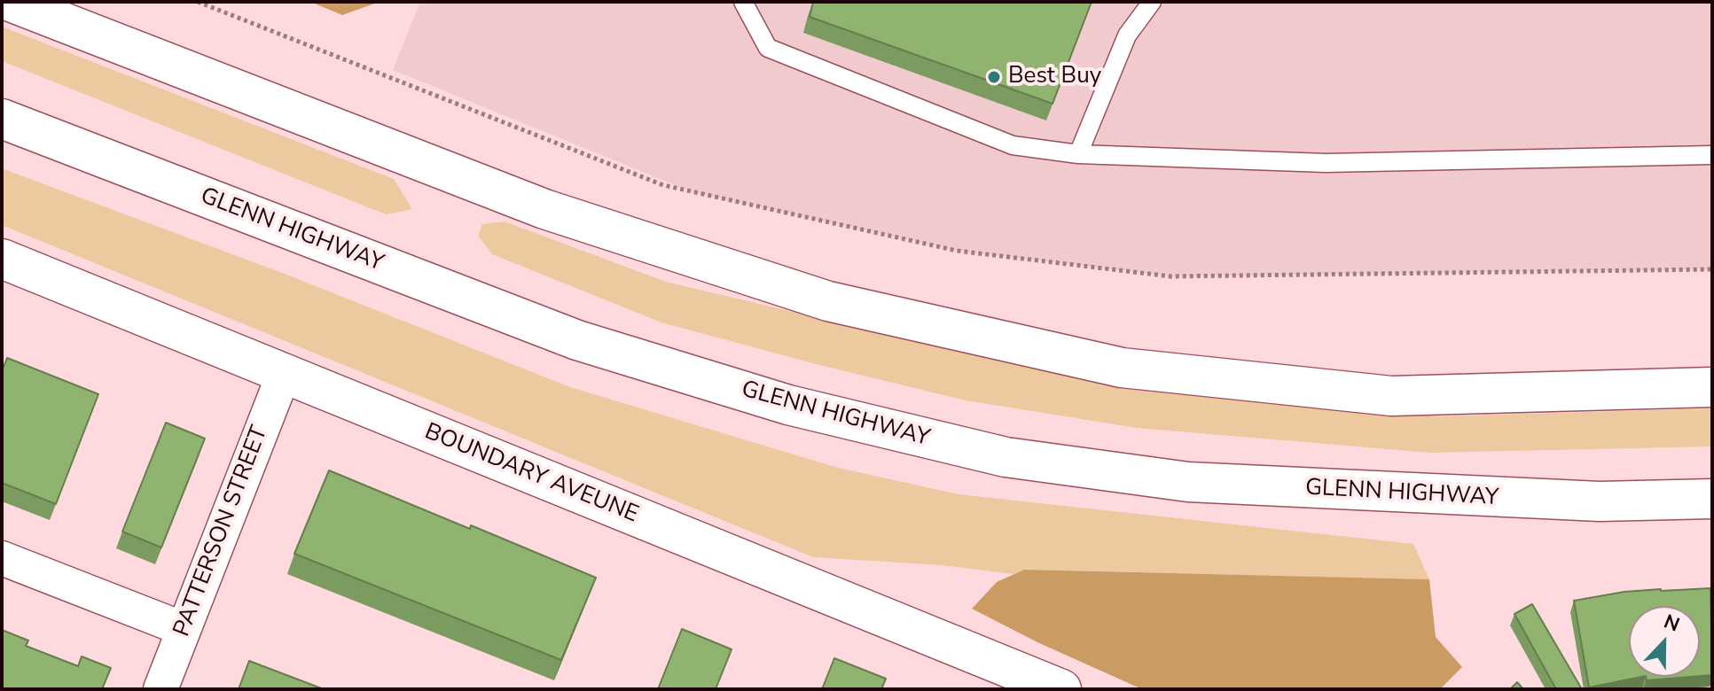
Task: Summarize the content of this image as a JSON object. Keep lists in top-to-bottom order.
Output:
{
  "streets": {
    "main road": ["GLENN HIGHWAY", "BOUNDARY AVEUNE"],
    "street": ["PATTERSON STREET"]
  },
  "crossings": [
    ["BOUNDARY AVEUNE", "PATTERSON STREET"]
  ],
  "places": ["Best Buy"],
  "north": "top"
}
